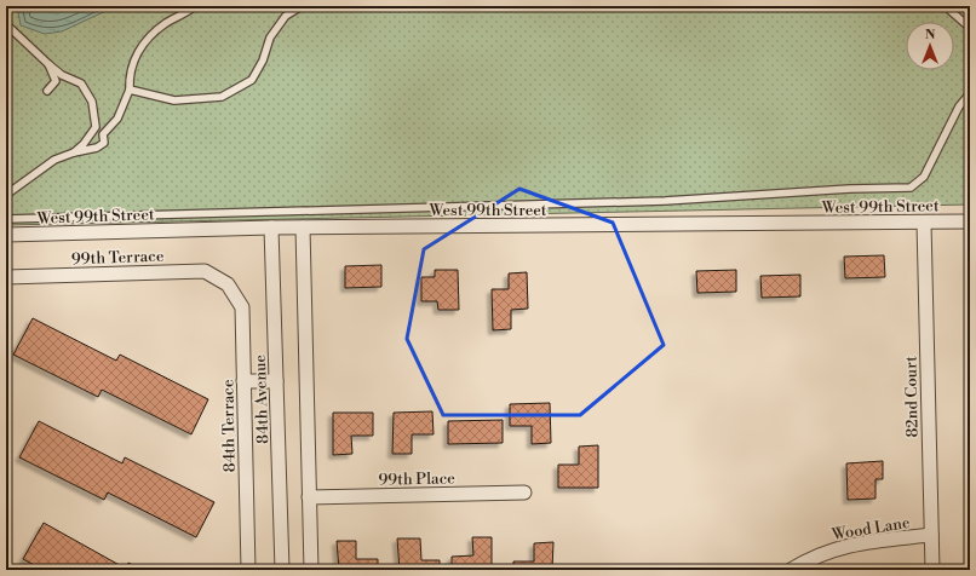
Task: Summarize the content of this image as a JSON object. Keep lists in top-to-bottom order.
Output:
{
  "streets": {
    "street": [
      "West 99th Street",
      "99th Terrace",
      "82nd Court",
      "84th Avenue",
      "84th Terrace",
      "99th Place",
      "Wood Lane"
    ]
  },
  "crossings": [
    ["West 99th Street", "82nd Court"],
    ["West 99th Street", "84th Avenue"],
    ["99th Terrace", "84th Terrace"],
    ["82nd Court", "Wood Lane"]
  ],
  "north": "top"
}
